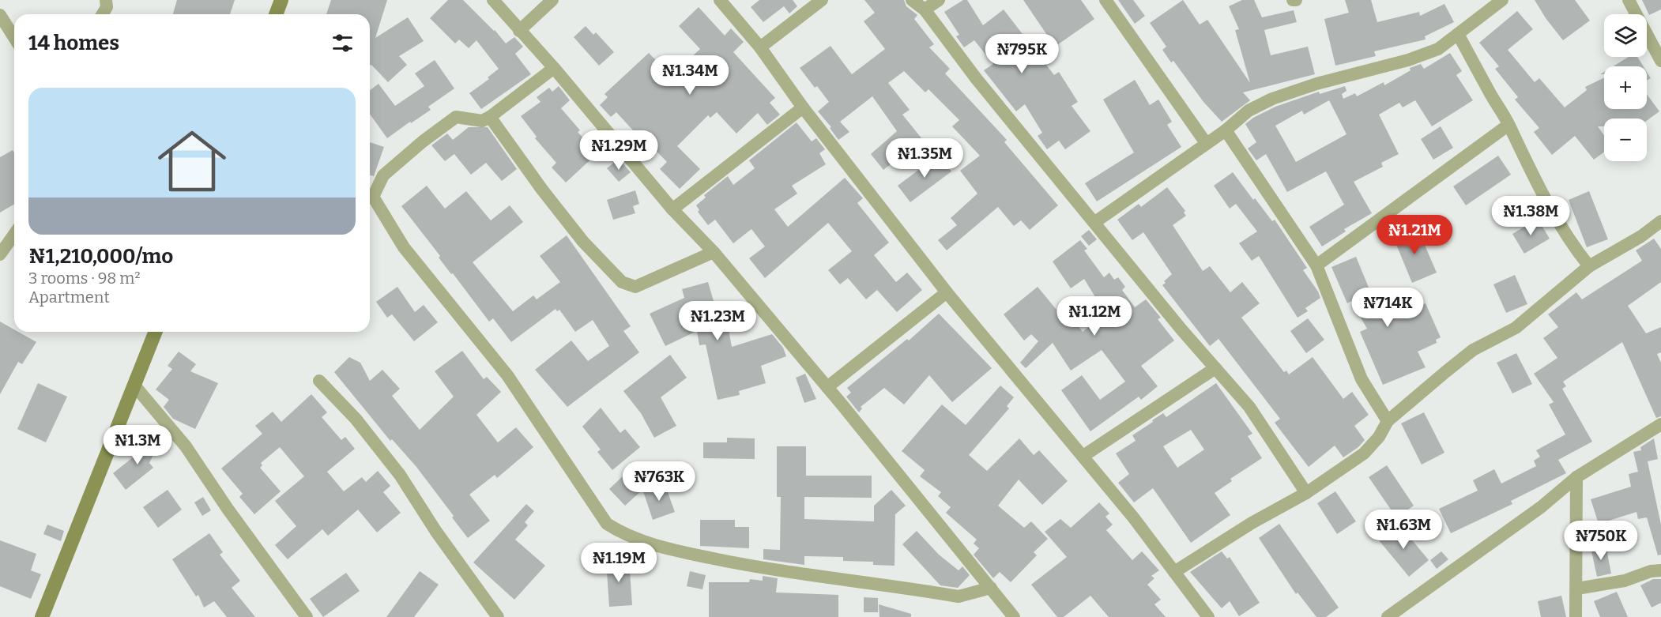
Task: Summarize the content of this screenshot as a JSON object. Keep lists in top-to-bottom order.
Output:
{
  "page": {
    "map_buttons": ["+", "−"],
    "heading": "14 homes",
    "price": [
      "₦795K",
      "₦1.34M",
      "₦1.29M",
      "₦1.35M",
      "₦1.38M",
      "₦1.21M",
      "₦714K",
      "₦1.12M",
      "₦1.23M",
      "₦1.3M",
      "₦763K",
      "₦1.63M",
      "₦750K",
      "₦1.19M"
    ],
    "list": [
      {
        "name": "₦1,210,000/mo",
        "note": "3 rooms · 98 m² · Apartment"
      }
    ]
  }
}
